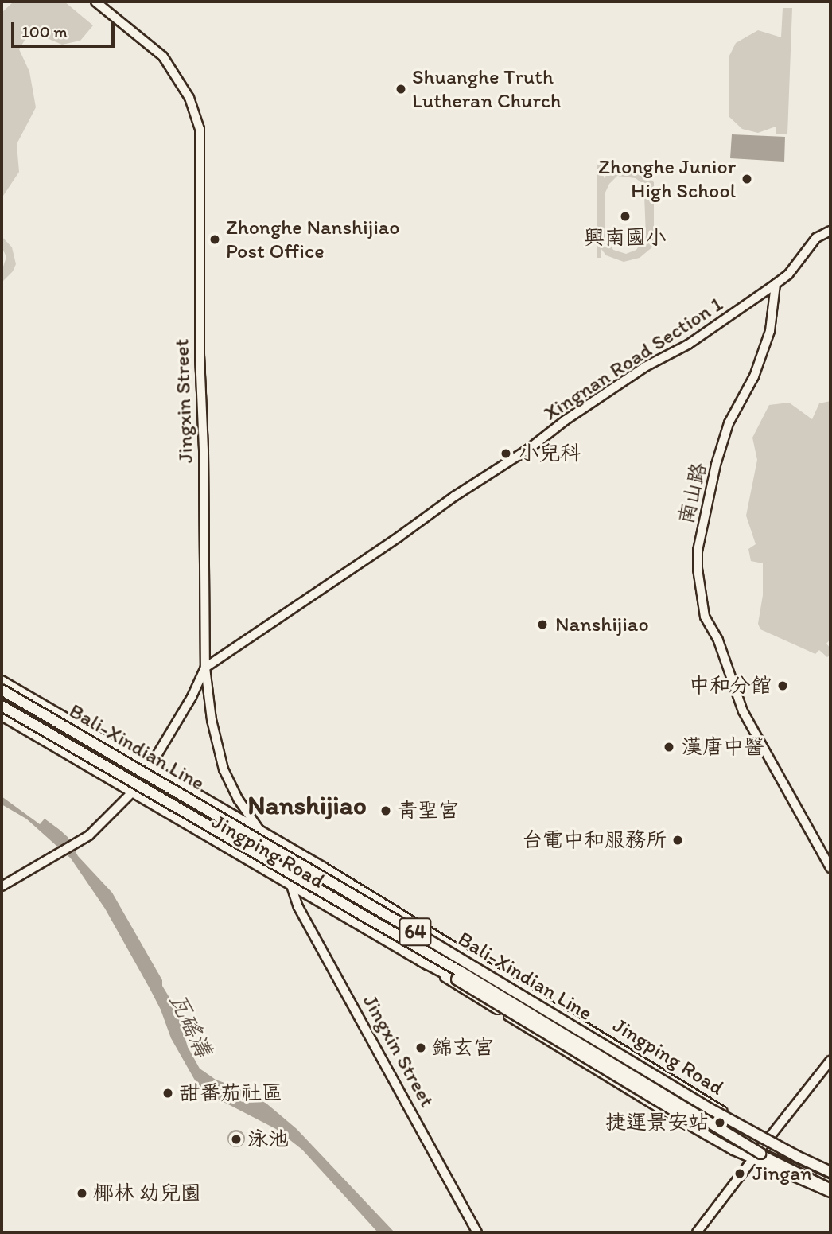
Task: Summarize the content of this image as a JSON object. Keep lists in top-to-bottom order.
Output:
{
  "streets": {
    "highway": ["Bali-Xindian Line", "64"],
    "main road": ["Jingxin Street", "Jingping Road"],
    "street": ["Xingnan Road Section 1", "南山路"]
  },
  "crossings": [
    ["Xingnan Road Section 1", "Jingxin Street"],
    ["Xingnan Road Section 1", "南山路"],
    ["Jingxin Street", "Jingping Road"],
    ["Bali-Xindian Line", "Jingping Road"]
  ],
  "districts": ["Nanshijiao"],
  "water": ["瓦磘溝"],
  "places": [
    "Shuanghe Truth Lutheran Church",
    "Zhonghe Junior High School",
    "興南國小",
    "Zhonghe Nanshijiao Post Office",
    "小兒科",
    "Nanshijiao",
    "中和分館",
    "漢唐中醫",
    "青聖宮",
    "台電中和服務所",
    "錦玄宮",
    "甜番茄社區",
    "捷運景安站",
    "泳池",
    "Jingan",
    "椰林 幼兒園"
  ],
  "scale_bar": "100 m"
}
